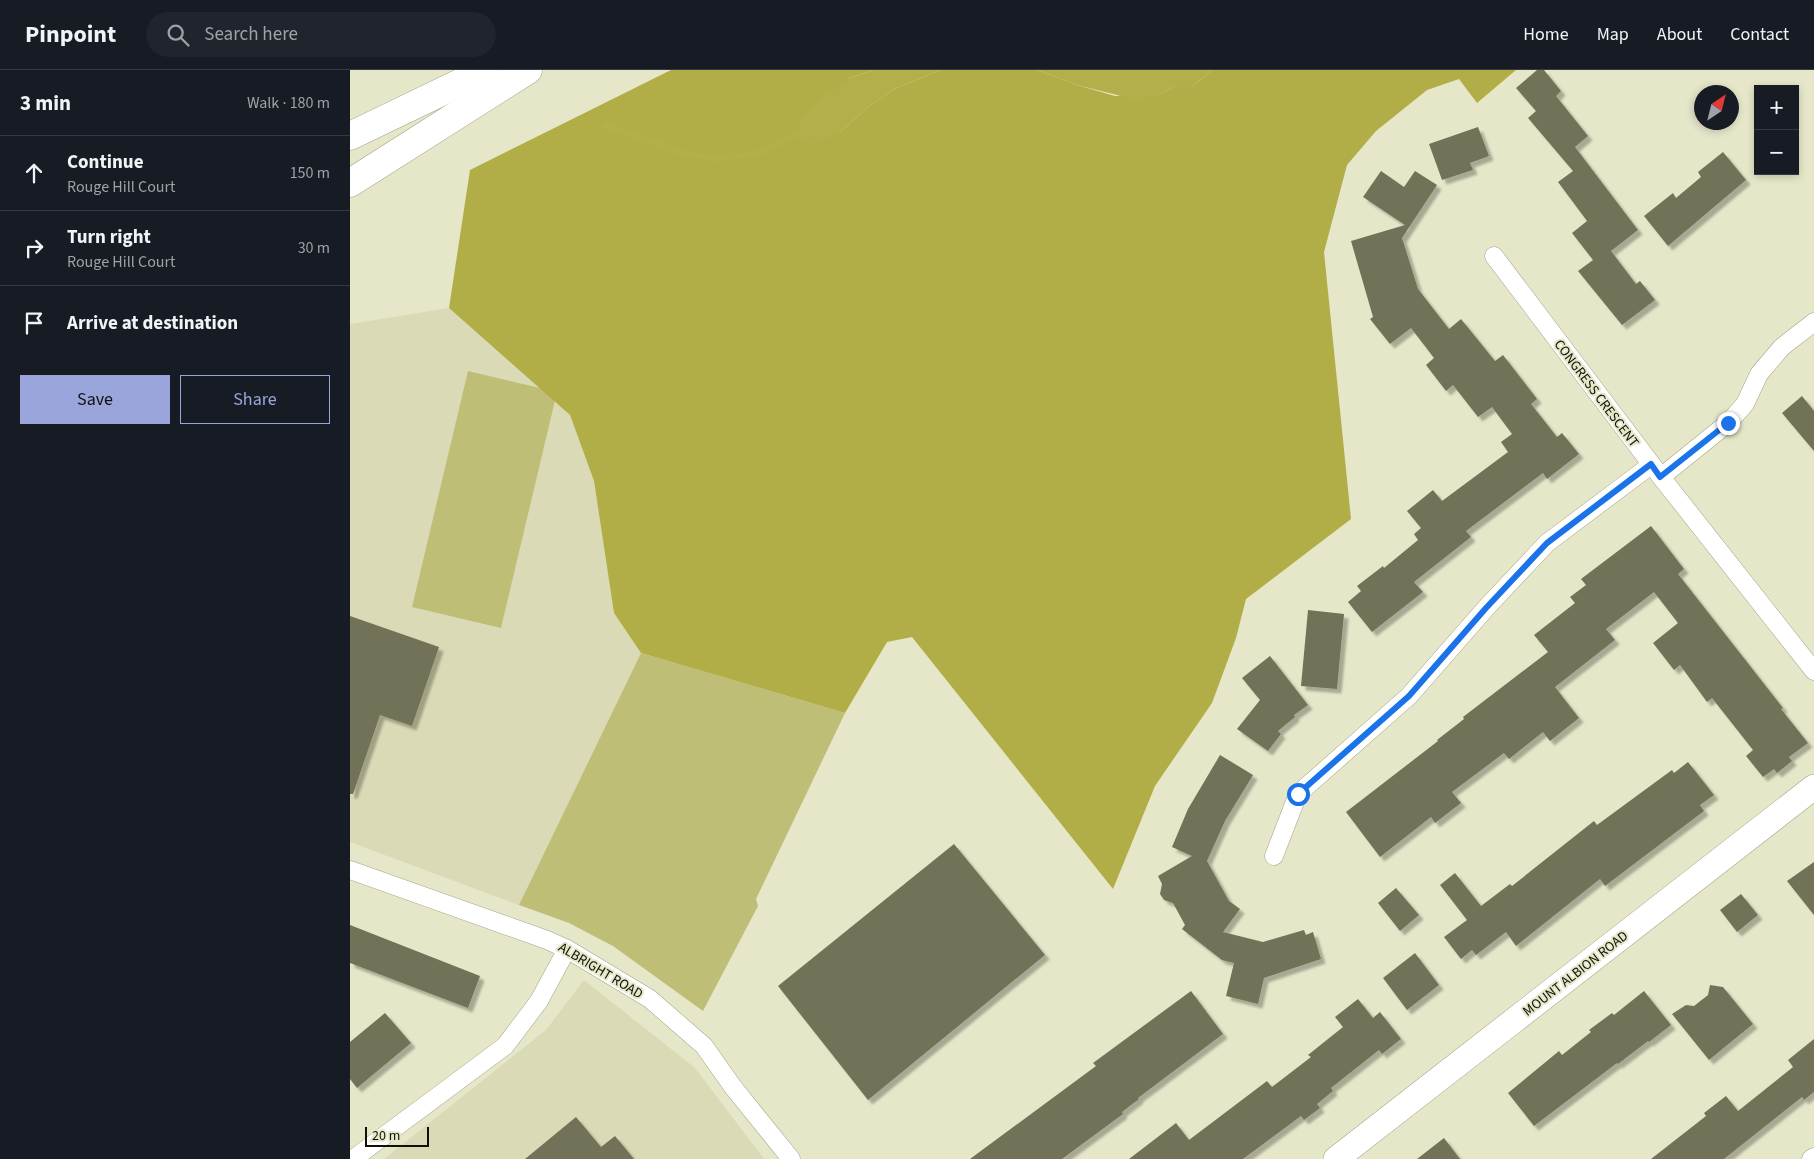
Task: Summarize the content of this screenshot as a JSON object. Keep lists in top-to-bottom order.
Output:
{
  "streets": {
    "street": ["CONGRESS CRESCENT", "ALBRIGHT ROAD", "MOUNT ALBION ROAD"]
  },
  "scale_bar": "20 m",
  "north": "top right",
  "page": {
    "header": "Pinpoint",
    "search": "Search here",
    "nav": [
      "Home",
      "Map",
      "About",
      "Contact"
    ],
    "heading": ["3 min", "Walk · 180 m"],
    "map_buttons": ["+", "−"],
    "list": [
      ["Continue", "Rouge Hill Court", "150 m"],
      ["Turn right", "Rouge Hill Court", "30 m"],
      "Arrive at destination"
    ],
    "buttons": ["Save", "Share"],
    "scale": "20 m"
  }
}
